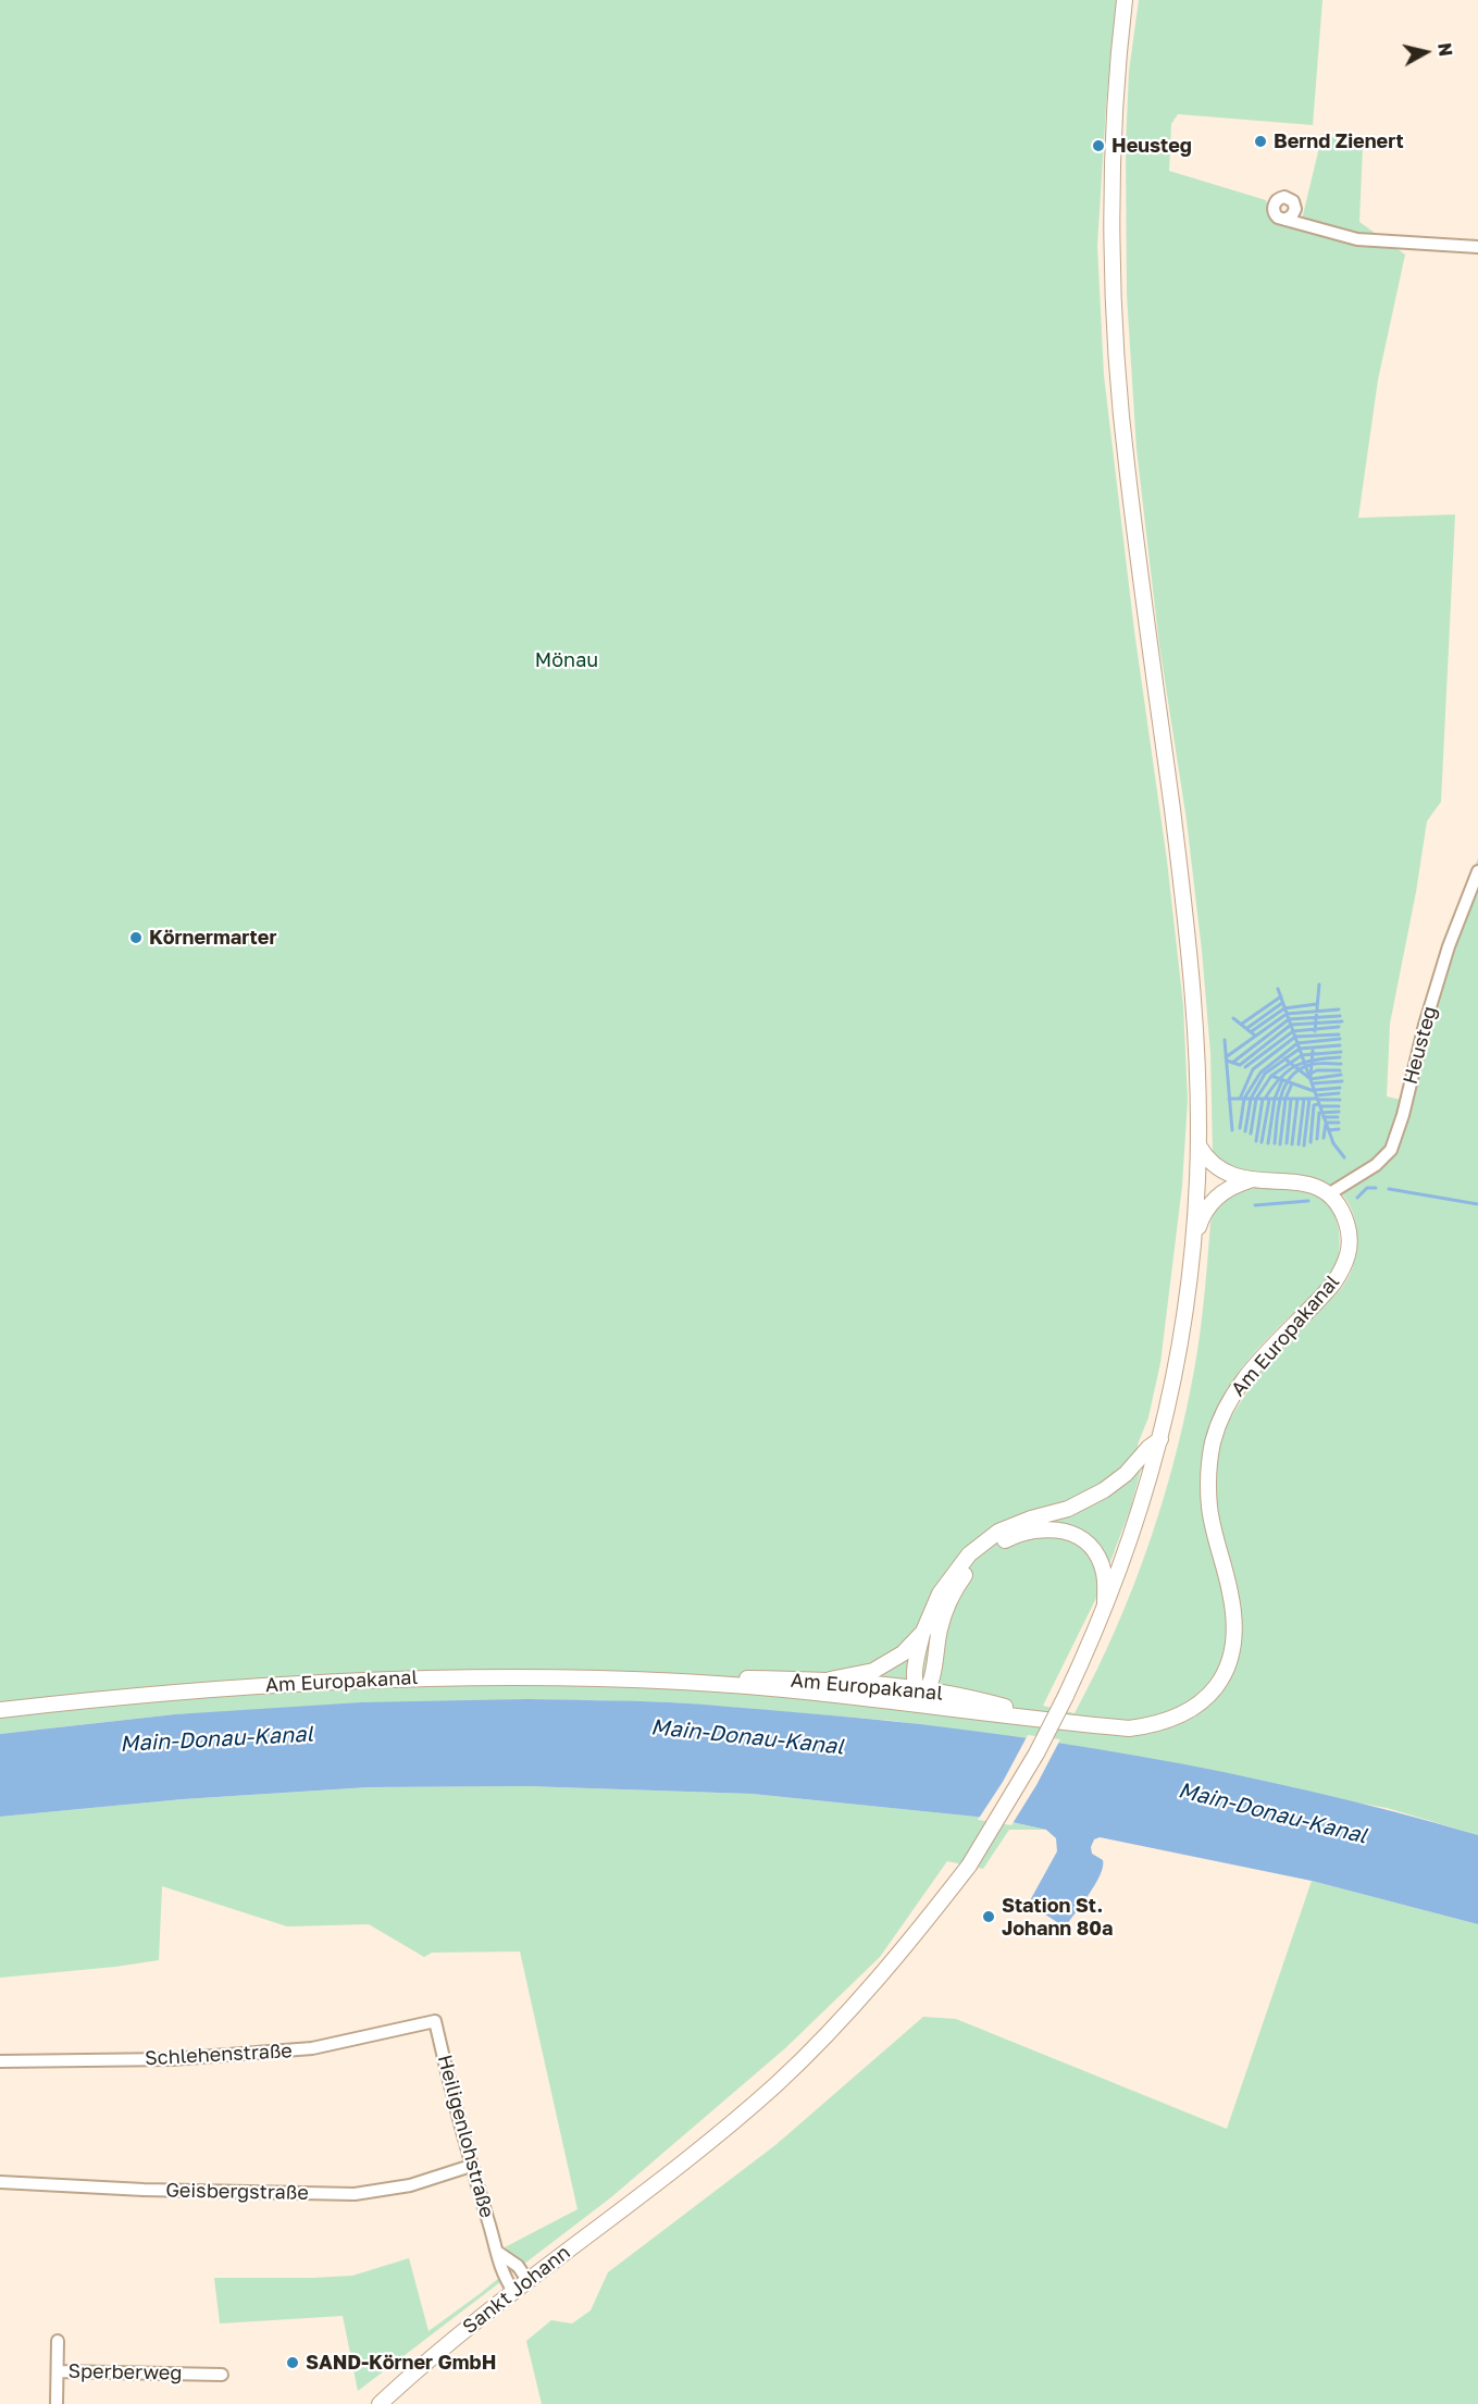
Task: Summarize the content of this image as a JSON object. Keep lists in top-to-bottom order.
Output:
{
  "streets": {
    "main road": ["Am Europakanal", "Sankt Johann"],
    "street": [
      "Heusteg",
      "Schlehenstraße",
      "Heiligenlohstraße",
      "Geisbergstraße",
      "Sperberweg"
    ]
  },
  "crossings": [
    ["Heusteg", "Am Europakanal"],
    ["Schlehenstraße", "Heiligenlohstraße"],
    ["Heiligenlohstraße", "Geisbergstraße"],
    ["Heiligenlohstraße", "Sankt Johann"]
  ],
  "water": ["Main-Donau-Kanal"],
  "parks": ["Mönau"],
  "places": [
    "Bernd Zienert",
    "Heusteg",
    "Körnermarter",
    "Station St. Johann 80a",
    "SAND-Körner GmbH"
  ],
  "north": "right"
}
